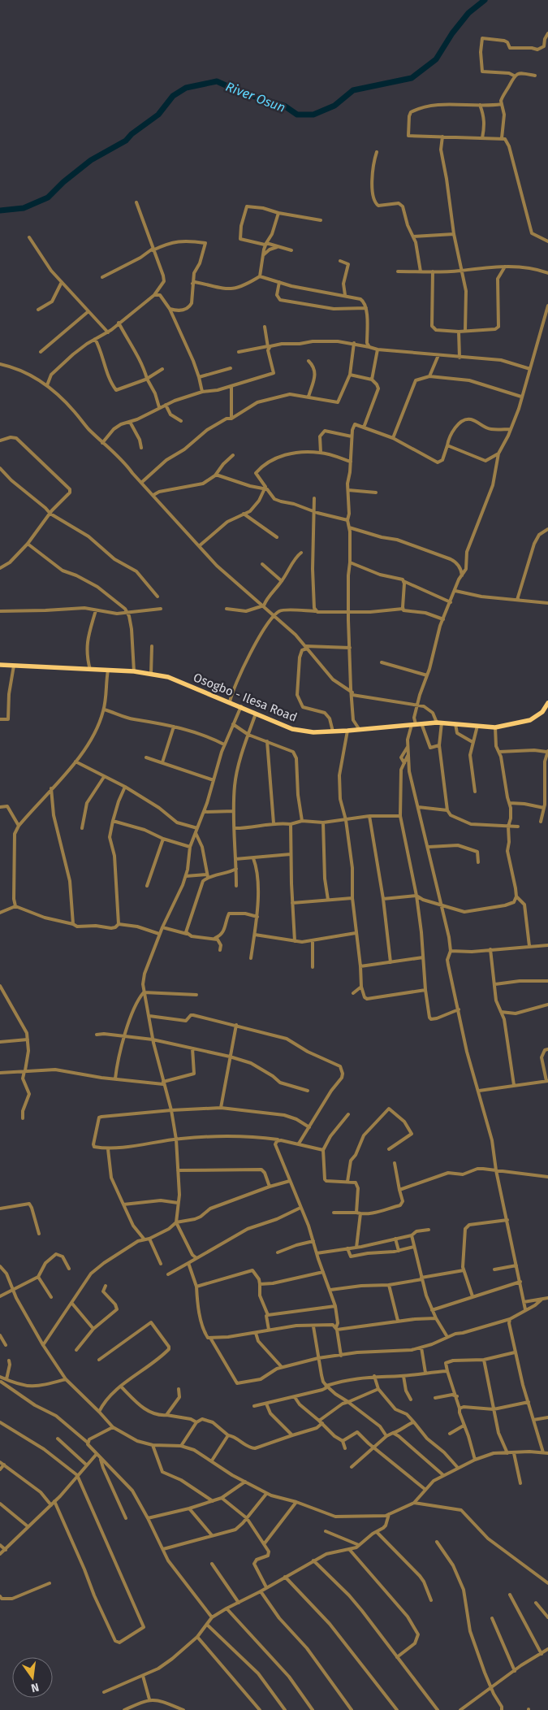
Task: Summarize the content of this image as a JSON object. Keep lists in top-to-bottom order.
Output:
{
  "streets": {
    "main road": ["Osogbo - Ilesa Road"]
  },
  "water": ["River Osun"],
  "north": "bottom"
}
